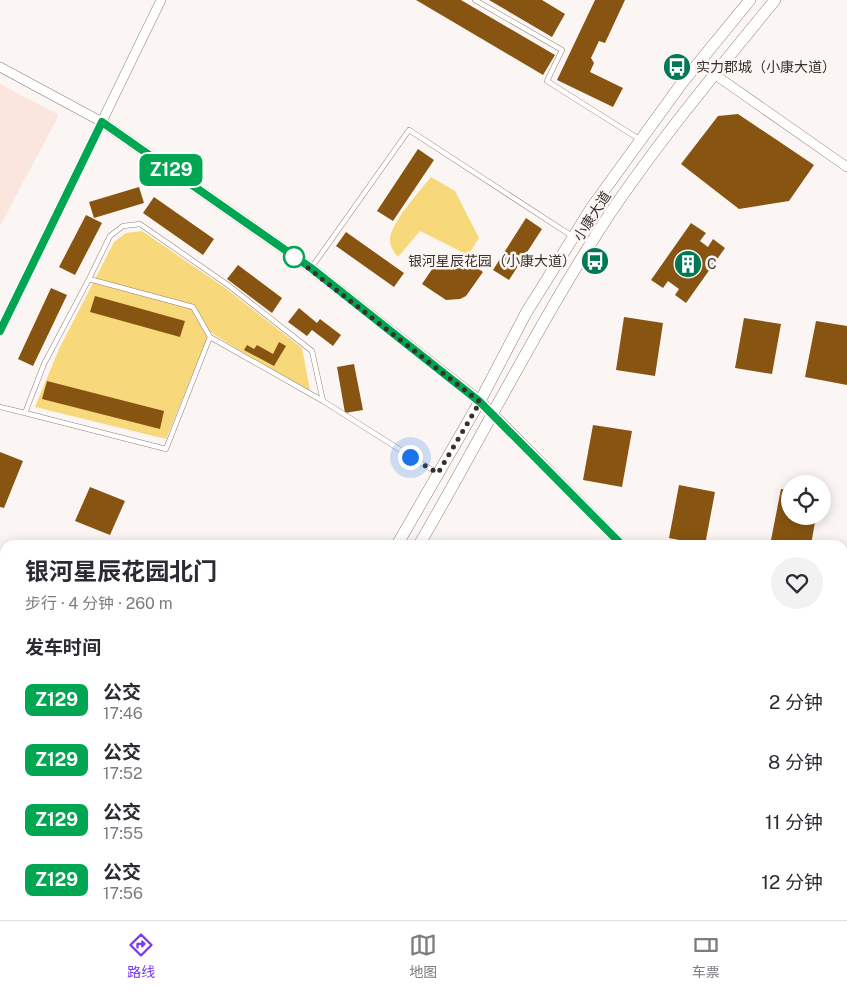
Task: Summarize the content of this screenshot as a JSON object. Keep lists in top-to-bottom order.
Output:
{
  "streets": {
    "main road": ["小康大道"]
  },
  "places": {
    "bus stop": ["实力郡城（小康大道）", "银河星辰花园（小康大道）"],
    "building": ["C"]
  },
  "lines": ["bus line Z129"],
  "page": {
    "on_map": "Z129",
    "heading": [
      ["银河星辰花园北门", "步行 · 4 分钟 · 260 m"],
      "发车时间"
    ],
    "list": [
      {
        "mark": "Z129",
        "name": "公交",
        "note": "17:46",
        "value": "2 分钟"
      },
      {
        "mark": "Z129",
        "name": "公交",
        "note": "17:52",
        "value": "8 分钟"
      },
      {
        "mark": "Z129",
        "name": "公交",
        "note": "17:55",
        "value": "11 分钟"
      },
      {
        "mark": "Z129",
        "name": "公交",
        "note": "17:56",
        "value": "12 分钟"
      }
    ],
    "tabs": ["路线", "地图", "车票"]
  }
}
